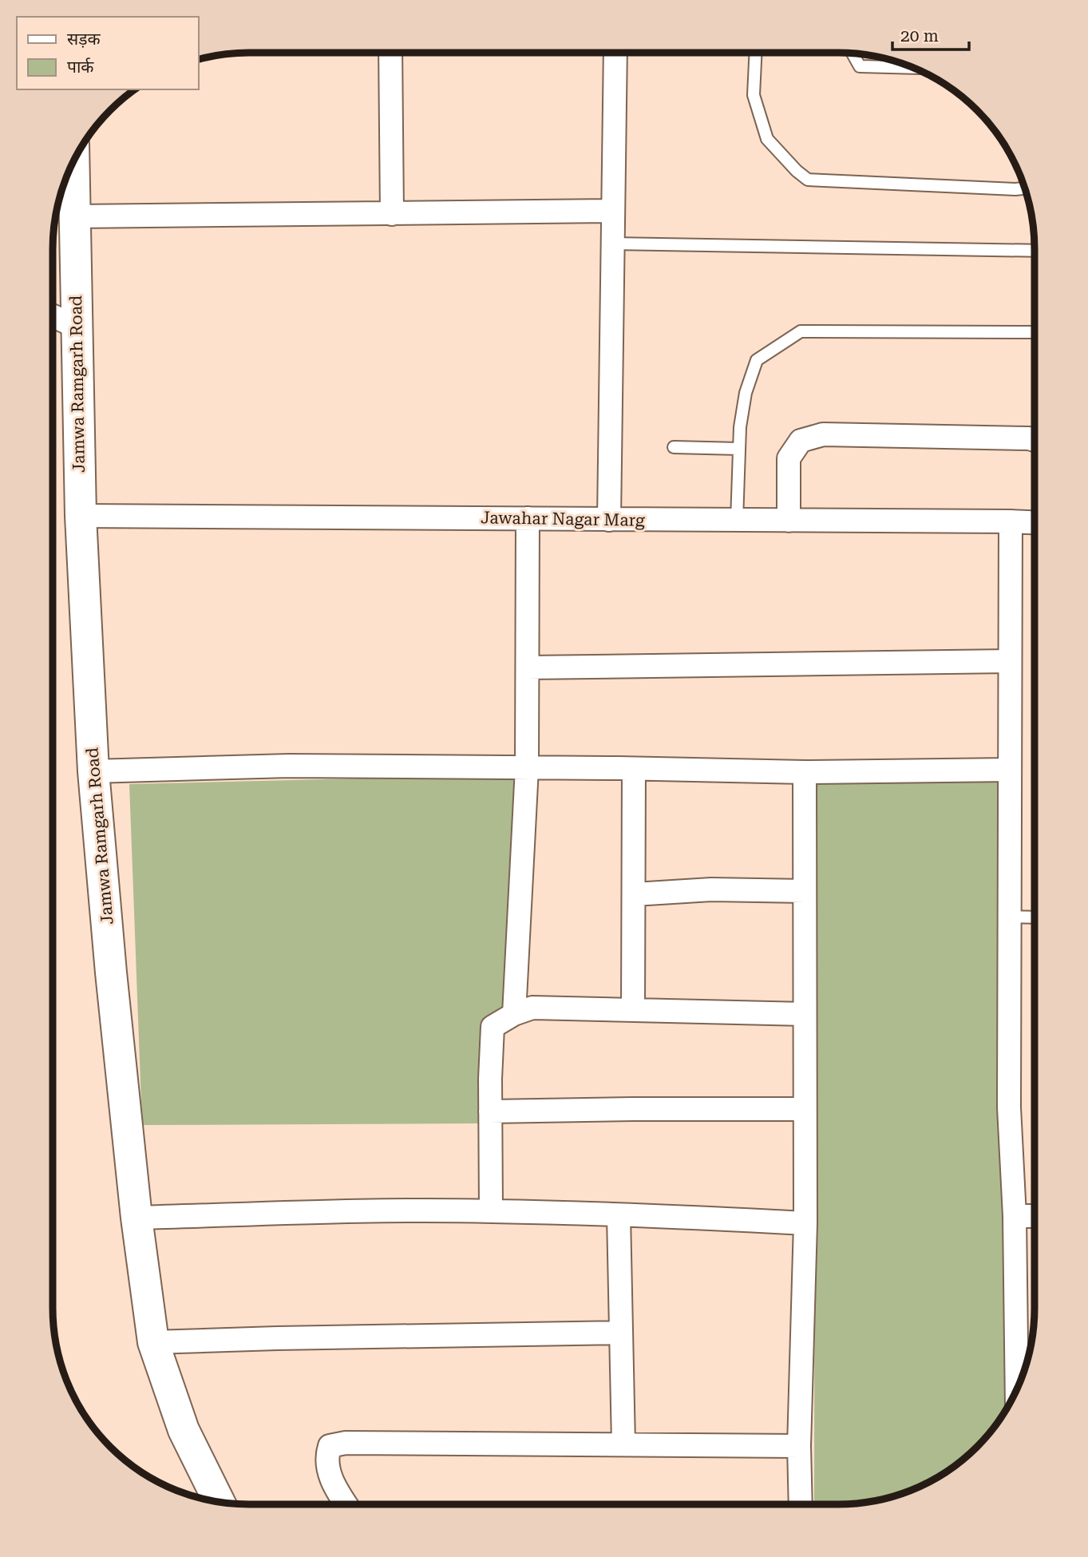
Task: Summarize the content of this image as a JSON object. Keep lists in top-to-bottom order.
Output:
{
  "streets": {
    "main road": ["Jamwa Ramgarh Road"],
    "street": ["Jawahar Nagar Marg"]
  },
  "crossings": [
    ["Jamwa Ramgarh Road", "Jawahar Nagar Marg"]
  ],
  "legend": ["सड़क", "पार्क"],
  "scale_bar": "20 m"
}
